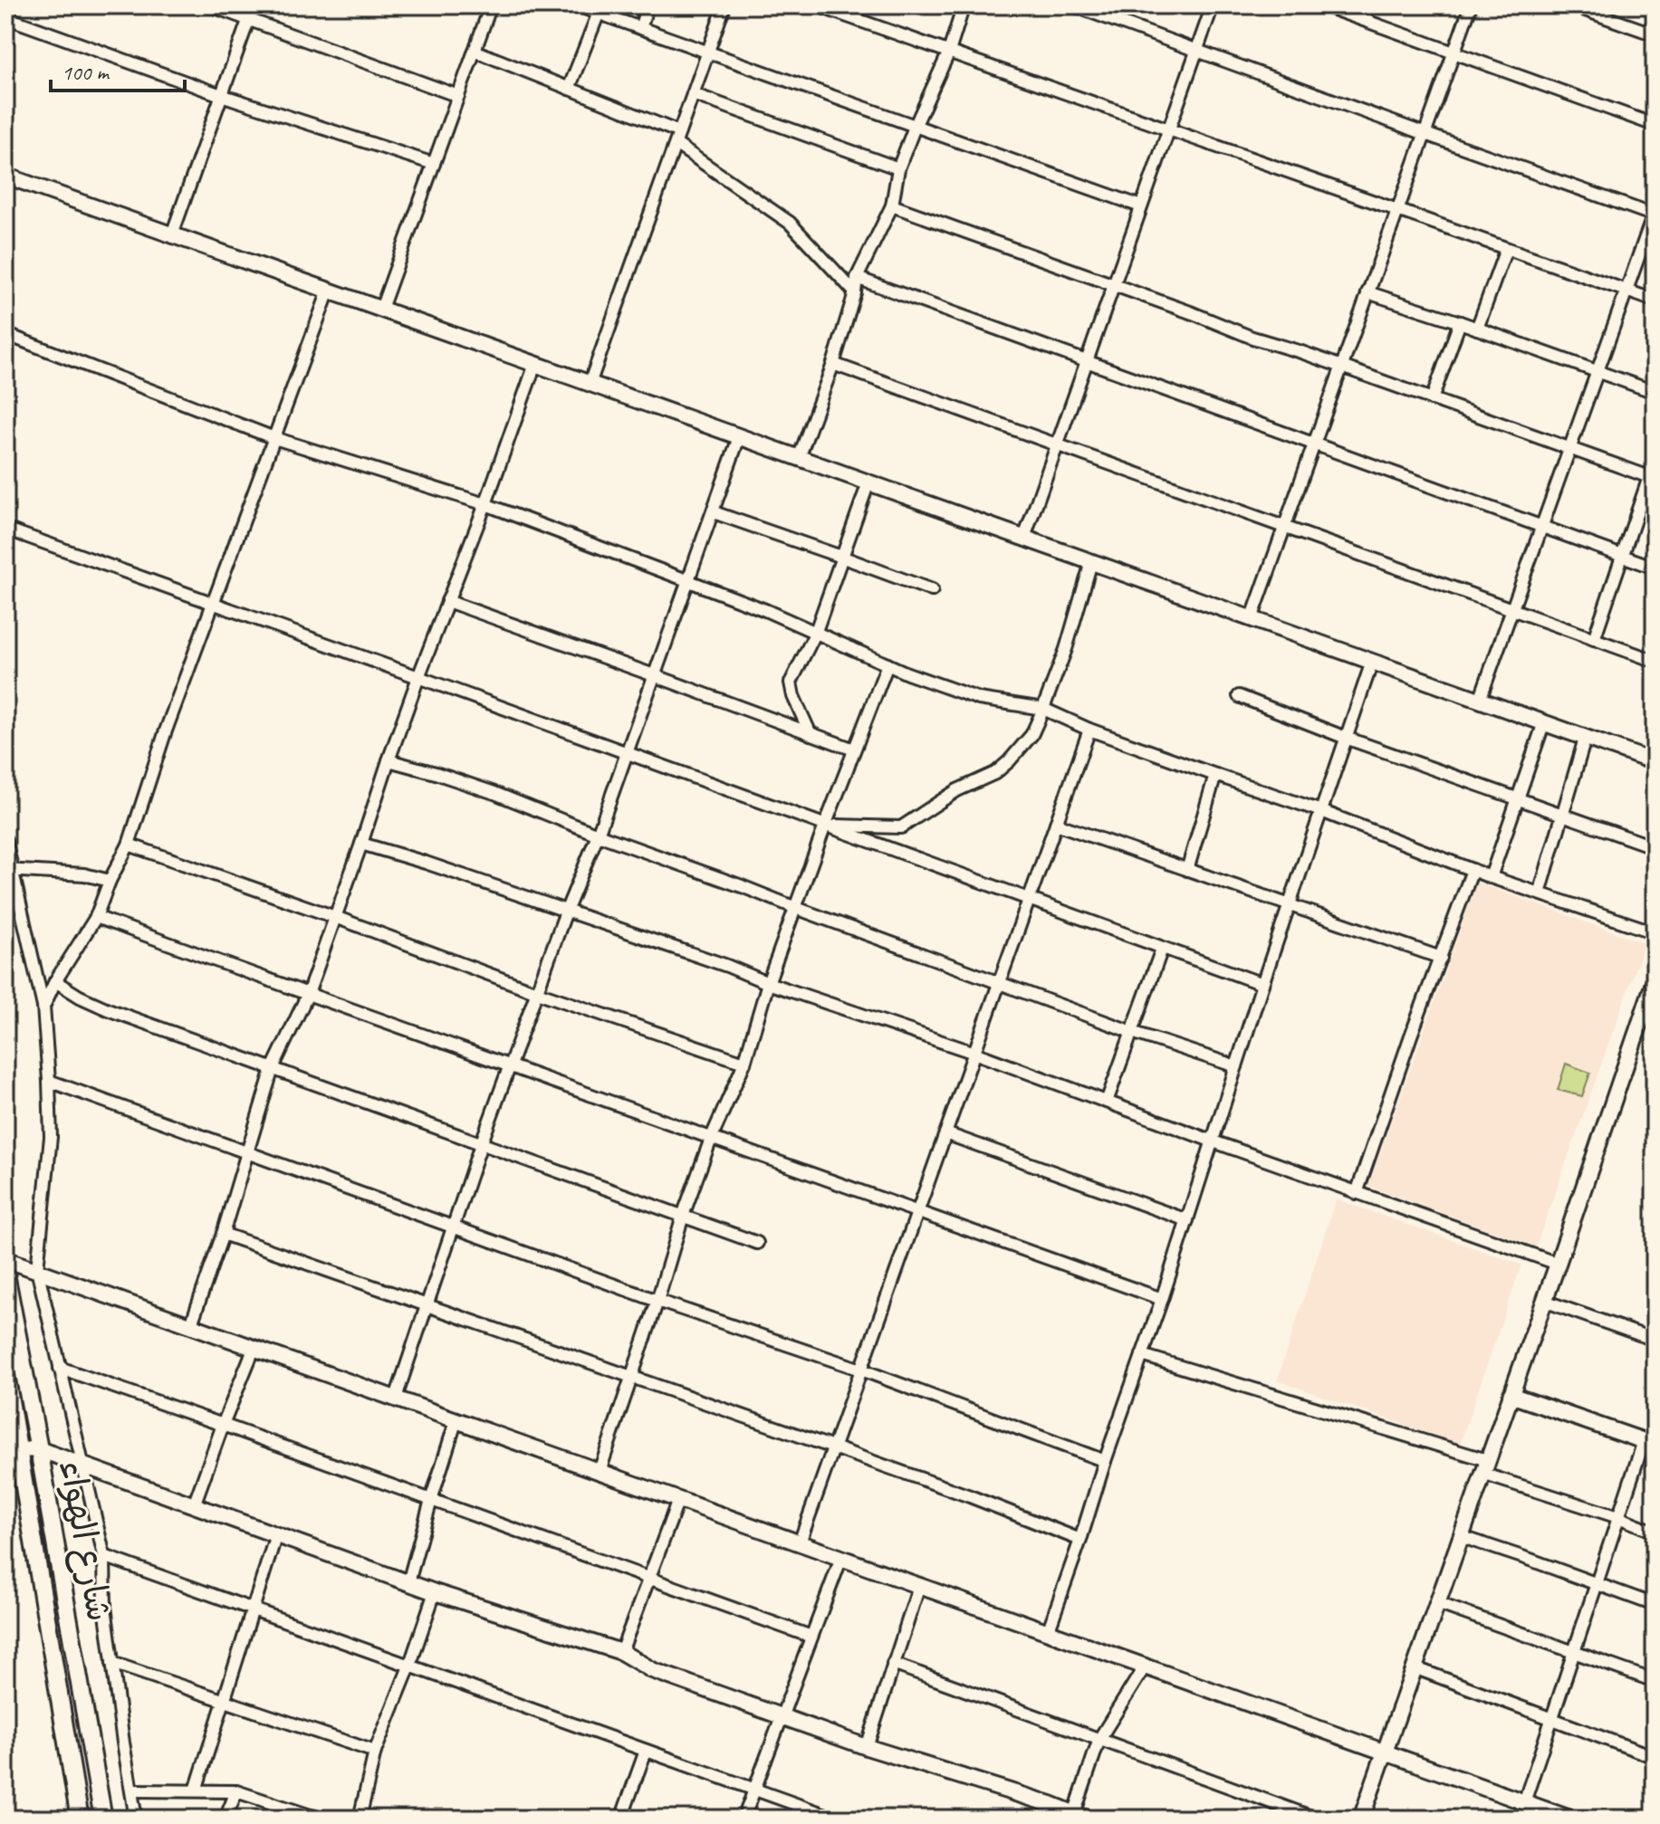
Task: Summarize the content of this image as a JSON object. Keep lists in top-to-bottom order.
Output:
{
  "streets": {
    "main road": ["شارع الهواء"]
  },
  "scale_bar": "100 m"
}
